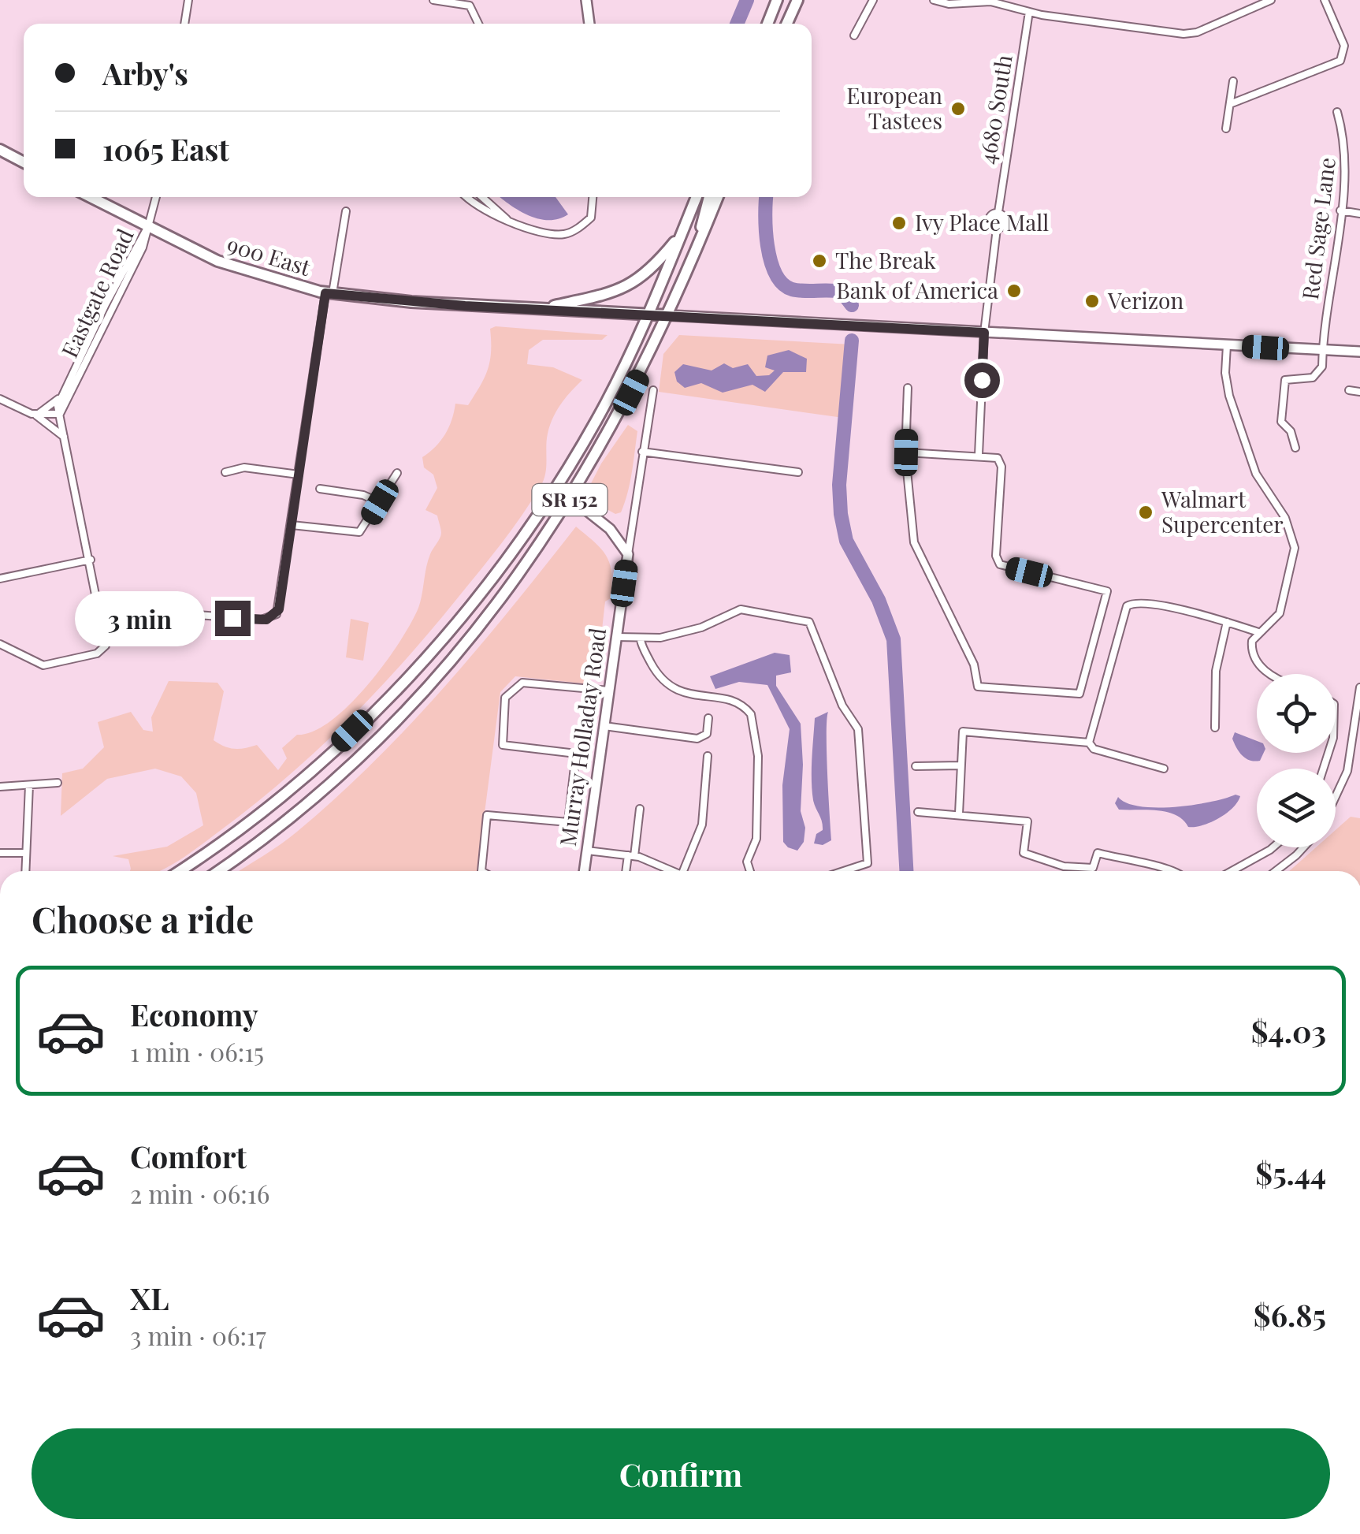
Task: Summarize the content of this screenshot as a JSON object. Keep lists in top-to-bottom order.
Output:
{
  "streets": {
    "main road": ["900 East", "SR 152", "Murray Holladay Road"],
    "street": ["4680 South", "Red Sage Lane", "Eastgate Road"]
  },
  "crossings": [
    ["4680 South", "900 East"],
    ["Red Sage Lane", "900 East"],
    ["900 East", "Eastgate Road"],
    ["900 East", "SR 152"]
  ],
  "places": [
    "European Tastees",
    "Ivy Place Mall",
    "The Break",
    "Bank of America",
    "Verizon",
    "Walmart Supercenter"
  ],
  "page": {
    "banner": ["Arby's", "1065 East"],
    "bubble": "3 min",
    "heading": "Choose a ride",
    "list": [
      {
        "name": "Economy",
        "note": "1 min · 06:15",
        "value": "$4.03"
      },
      {
        "name": "Comfort",
        "note": "2 min · 06:16",
        "value": "$5.44"
      },
      {
        "name": "XL",
        "note": "3 min · 06:17",
        "value": "$6.85"
      }
    ],
    "buttons": "Confirm"
  }
}
